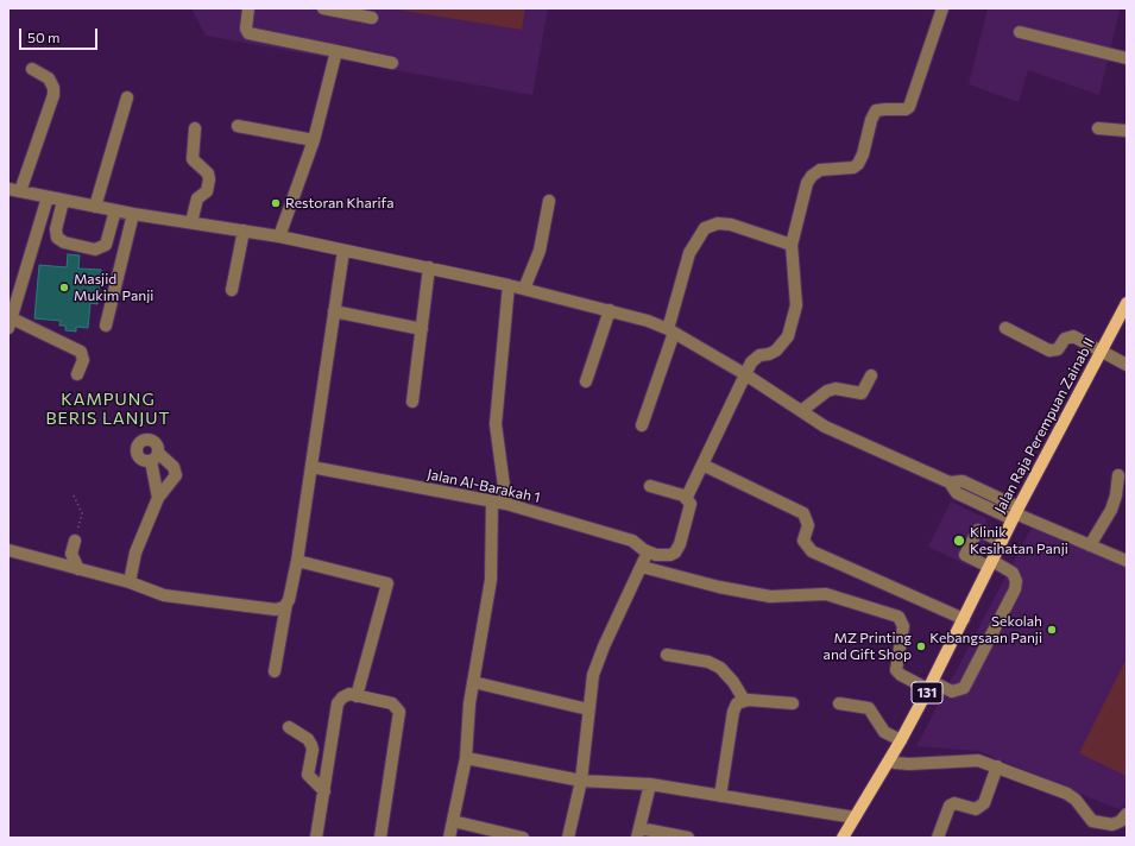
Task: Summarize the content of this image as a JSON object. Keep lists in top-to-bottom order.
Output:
{
  "streets": {
    "main road": ["Jalan Raja Perempuan Zainab II", "131"],
    "street": ["Jalan Al-Barakah 1"]
  },
  "districts": ["KAMPUNG BERIS LANJUT"],
  "places": [
    "Restoran Kharifa",
    "Masjid Mukim Panji",
    "Klinik Kesihatan Panji",
    "Sekolah Kebangsaan Panji",
    "MZ Printing and Gift Shop"
  ],
  "scale_bar": "50 m"
}
